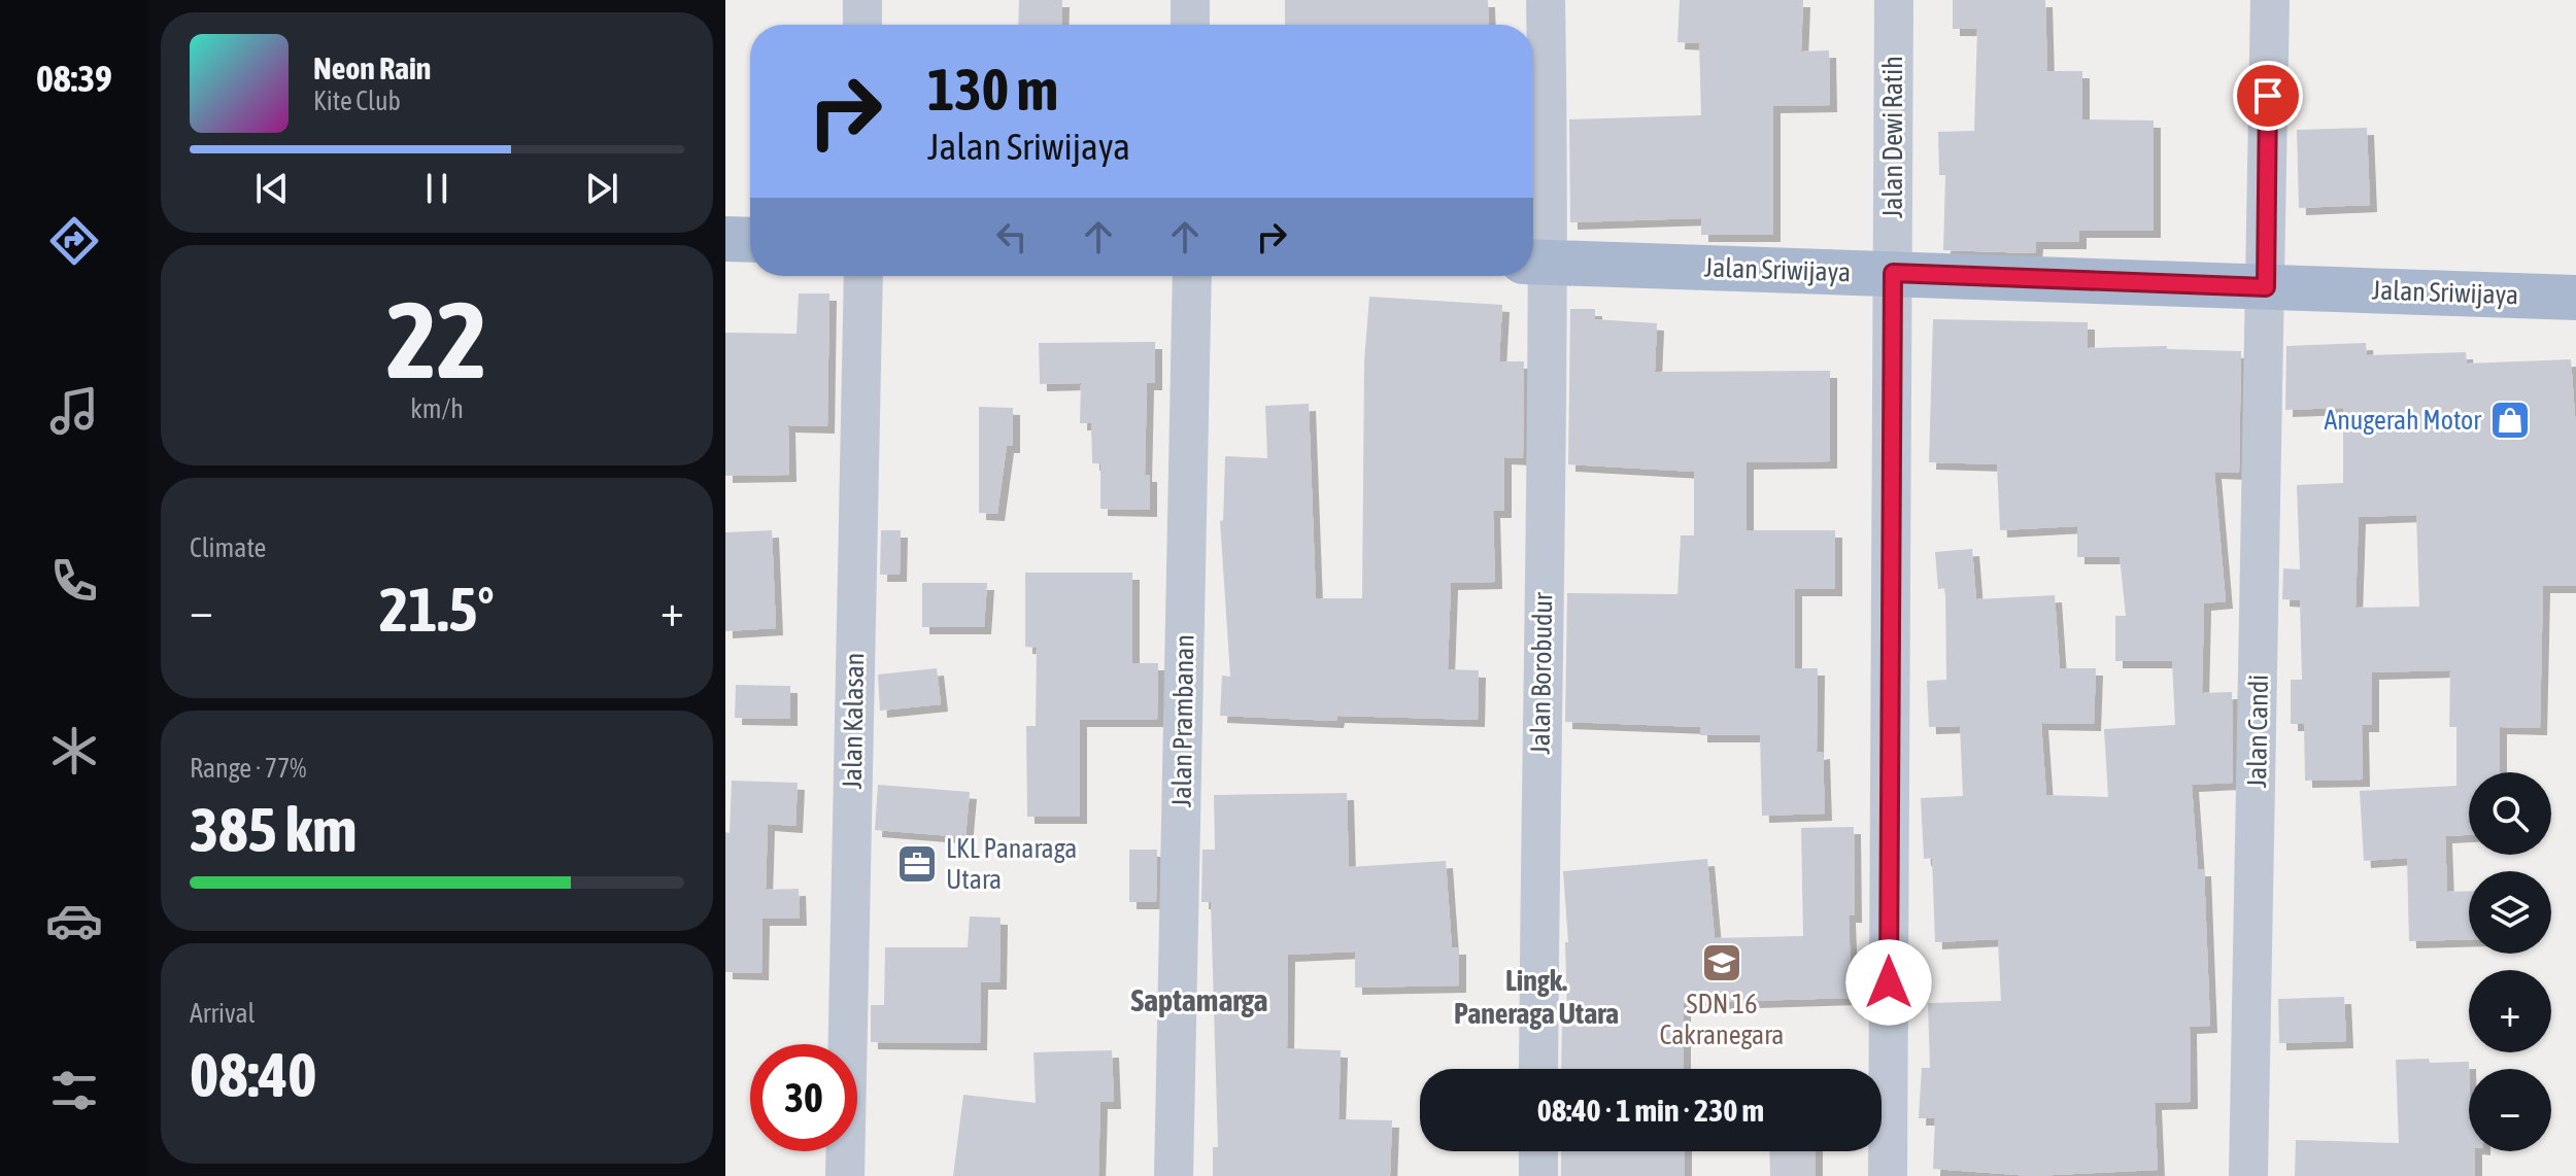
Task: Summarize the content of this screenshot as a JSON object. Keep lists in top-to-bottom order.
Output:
{
  "streets": {
    "main road": ["Jalan Sriwijaya"],
    "street": [
      "Jalan Dewi Ratih",
      "Jalan Borobudur",
      "Jalan Kalasan",
      "Jalan Prambanan",
      "Jalan Candi"
    ]
  },
  "crossings": [
    ["Jalan Dewi Ratih", "Jalan Sriwijaya"],
    ["Jalan Sriwijaya", "Jalan Borobudur"],
    ["Jalan Sriwijaya", "Jalan Candi"]
  ],
  "districts": ["Lingk. Paneraga Utara", "Saptamarga"],
  "places": {
    "shop": ["Anugerah Motor"],
    "office": ["LKL Panaraga Utara"],
    "school or university": ["SDN 16 Cakranegara"]
  },
  "page": {
    "tabs": "08:39",
    "turn": ["130 m", "Jalan Sriwijaya"],
    "song": ["Neon Rain", "Kite Club"],
    "tile": [
      ["22", "km/h"],
      "Climate",
      ["Range · 77%", "385 km"],
      ["Arrival", "08:40"]
    ],
    "heat": ["−", "21.5°", "+"],
    "map_buttons": ["+", "−"],
    "limit": "30",
    "trip": "08:40 · 1 min · 230 m"
  }
}
